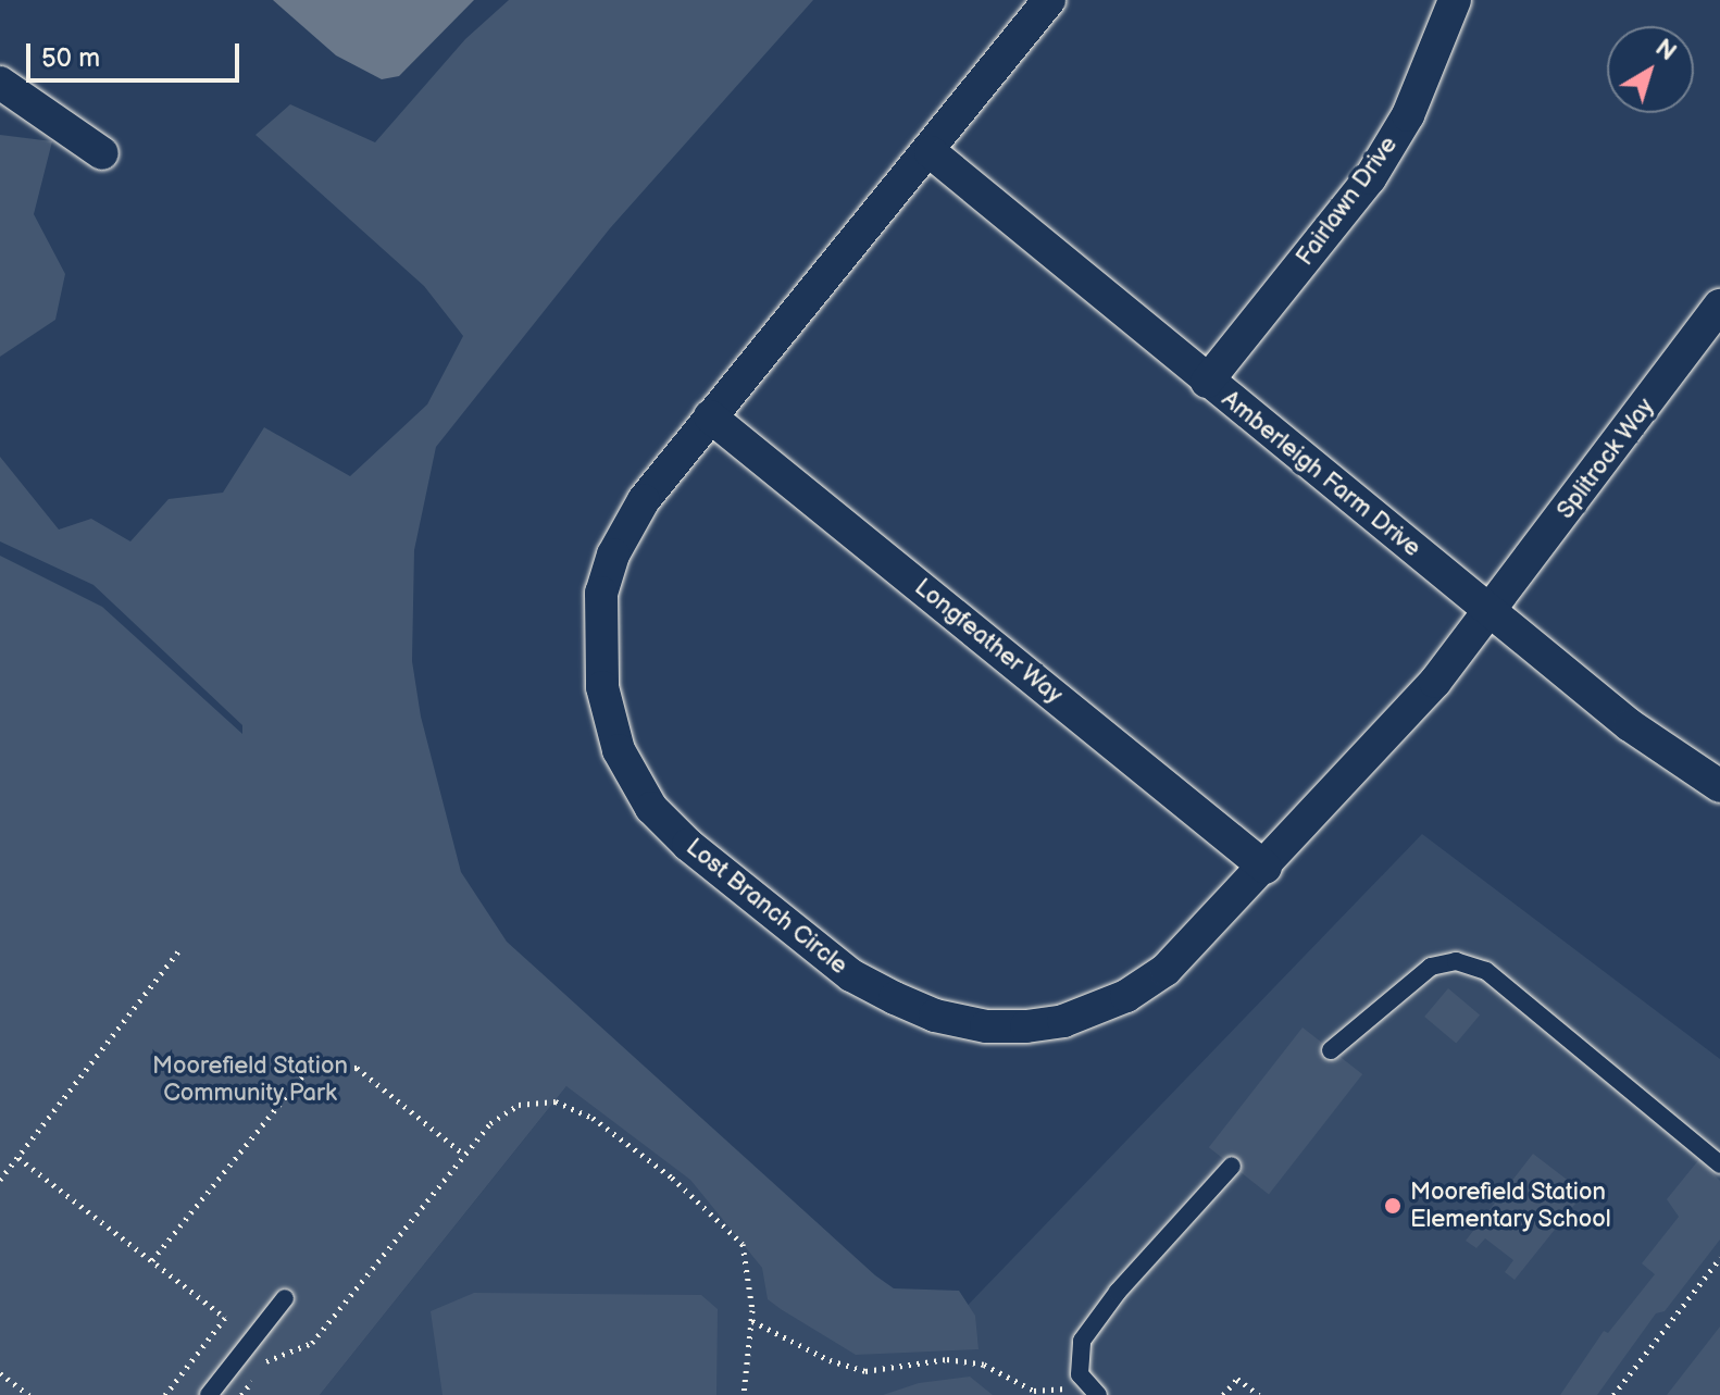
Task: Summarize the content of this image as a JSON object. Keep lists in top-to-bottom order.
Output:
{
  "streets": {
    "street": [
      "Fairlawn Drive",
      "Splitrock Way",
      "Amberleigh Farm Drive",
      "Longfeather Way",
      "Lost Branch Circle"
    ]
  },
  "crossings": [
    ["Fairlawn Drive", "Amberleigh Farm Drive"],
    ["Splitrock Way", "Amberleigh Farm Drive"],
    ["Splitrock Way", "Lost Branch Circle"],
    ["Amberleigh Farm Drive", "Lost Branch Circle"],
    ["Longfeather Way", "Lost Branch Circle"]
  ],
  "parks": ["Moorefield Station Community Park"],
  "places": ["Moorefield Station Elementary School"],
  "scale_bar": "50 m",
  "north": "top right"
}
